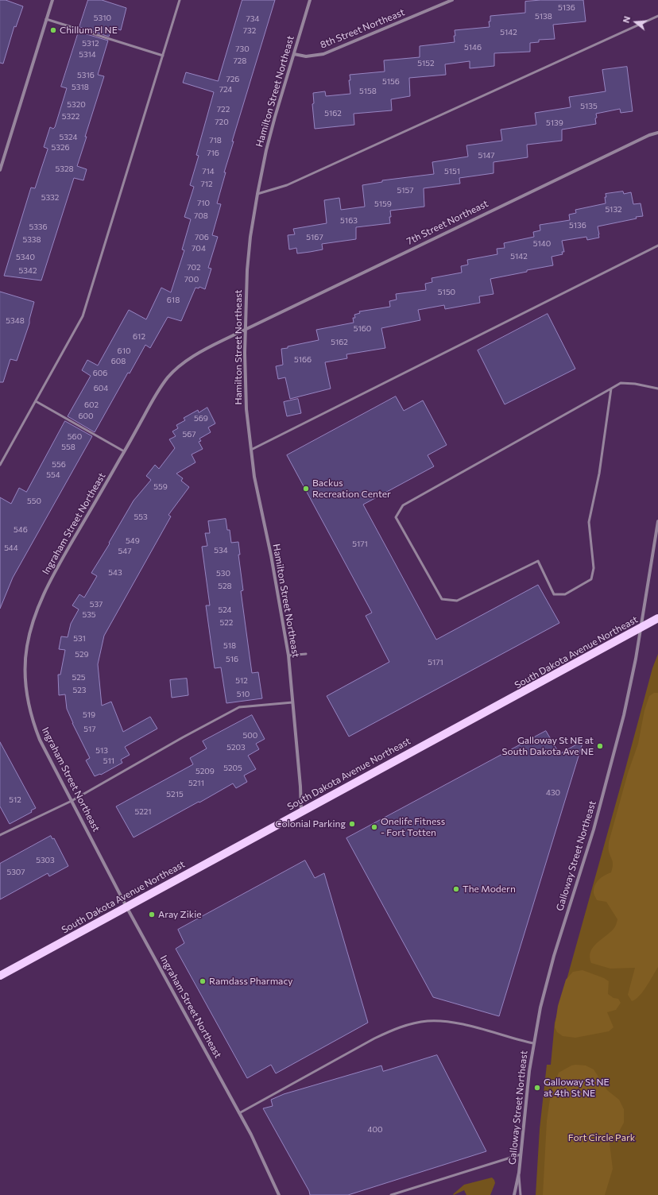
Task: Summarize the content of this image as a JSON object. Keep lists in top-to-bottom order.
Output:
{
  "streets": {
    "main road": ["South Dakota Avenue Northeast"],
    "street": [
      "8th Street Northeast",
      "Hamilton Street Northeast",
      "7th Street Northeast",
      "Ingraham Street Northeast",
      "Galloway Street Northeast"
    ]
  },
  "crossings": [
    ["8th Street Northeast", "Hamilton Street Northeast"],
    ["Hamilton Street Northeast", "7th Street Northeast"],
    ["Hamilton Street Northeast", "Ingraham Street Northeast"],
    ["Hamilton Street Northeast", "South Dakota Avenue Northeast"],
    ["7th Street Northeast", "Ingraham Street Northeast"],
    ["Ingraham Street Northeast", "South Dakota Avenue Northeast"],
    ["South Dakota Avenue Northeast", "Galloway Street Northeast"]
  ],
  "parks": ["Fort Circle Park"],
  "places": [
    "Chillum Pl NE",
    "Backus Recreation Center",
    "Galloway St NE at South Dakota Ave NE",
    "Colonial Parking",
    "Onelife Fitness - Fort Totten",
    "The Modern",
    "Aray Zikie",
    "Ramdass Pharmacy",
    "Galloway St NE at 4th St NE"
  ],
  "house_numbers": [
    "5136",
    "5138",
    "5310",
    "734",
    "732",
    "5142",
    "5312",
    "5146",
    "730",
    "5314",
    "728",
    "5152",
    "5316",
    "726",
    "5156",
    "5318",
    "724",
    "5158",
    "5320",
    "5135",
    "722",
    "5162",
    "5322",
    "720",
    "5139",
    "5324",
    "718",
    "5326",
    "716",
    "5147",
    "5328",
    "714",
    "5151",
    "712",
    "5157",
    "5332",
    "710",
    "5159",
    "5132",
    "708",
    "5163",
    "5136",
    "5336",
    "706",
    "5167",
    "5338",
    "5140",
    "704",
    "5142",
    "5340",
    "702",
    "5342",
    "700",
    "5150",
    "618",
    "5348",
    "5160",
    "612",
    "5162",
    "610",
    "5166",
    "608",
    "606",
    "604",
    "602",
    "600",
    "569",
    "567",
    "560",
    "558",
    "556",
    "554",
    "559",
    "550",
    "553",
    "546",
    "549",
    "5171",
    "544",
    "534",
    "547",
    "543",
    "530",
    "528",
    "537",
    "524",
    "535",
    "522",
    "531",
    "518",
    "529",
    "516",
    "5171",
    "525",
    "512",
    "523",
    "510",
    "519",
    "517",
    "500",
    "5203",
    "513",
    "511",
    "5205",
    "5209",
    "5211",
    "430",
    "5215",
    "512",
    "5221",
    "5303",
    "5307",
    "400"
  ],
  "north": "left"
}
